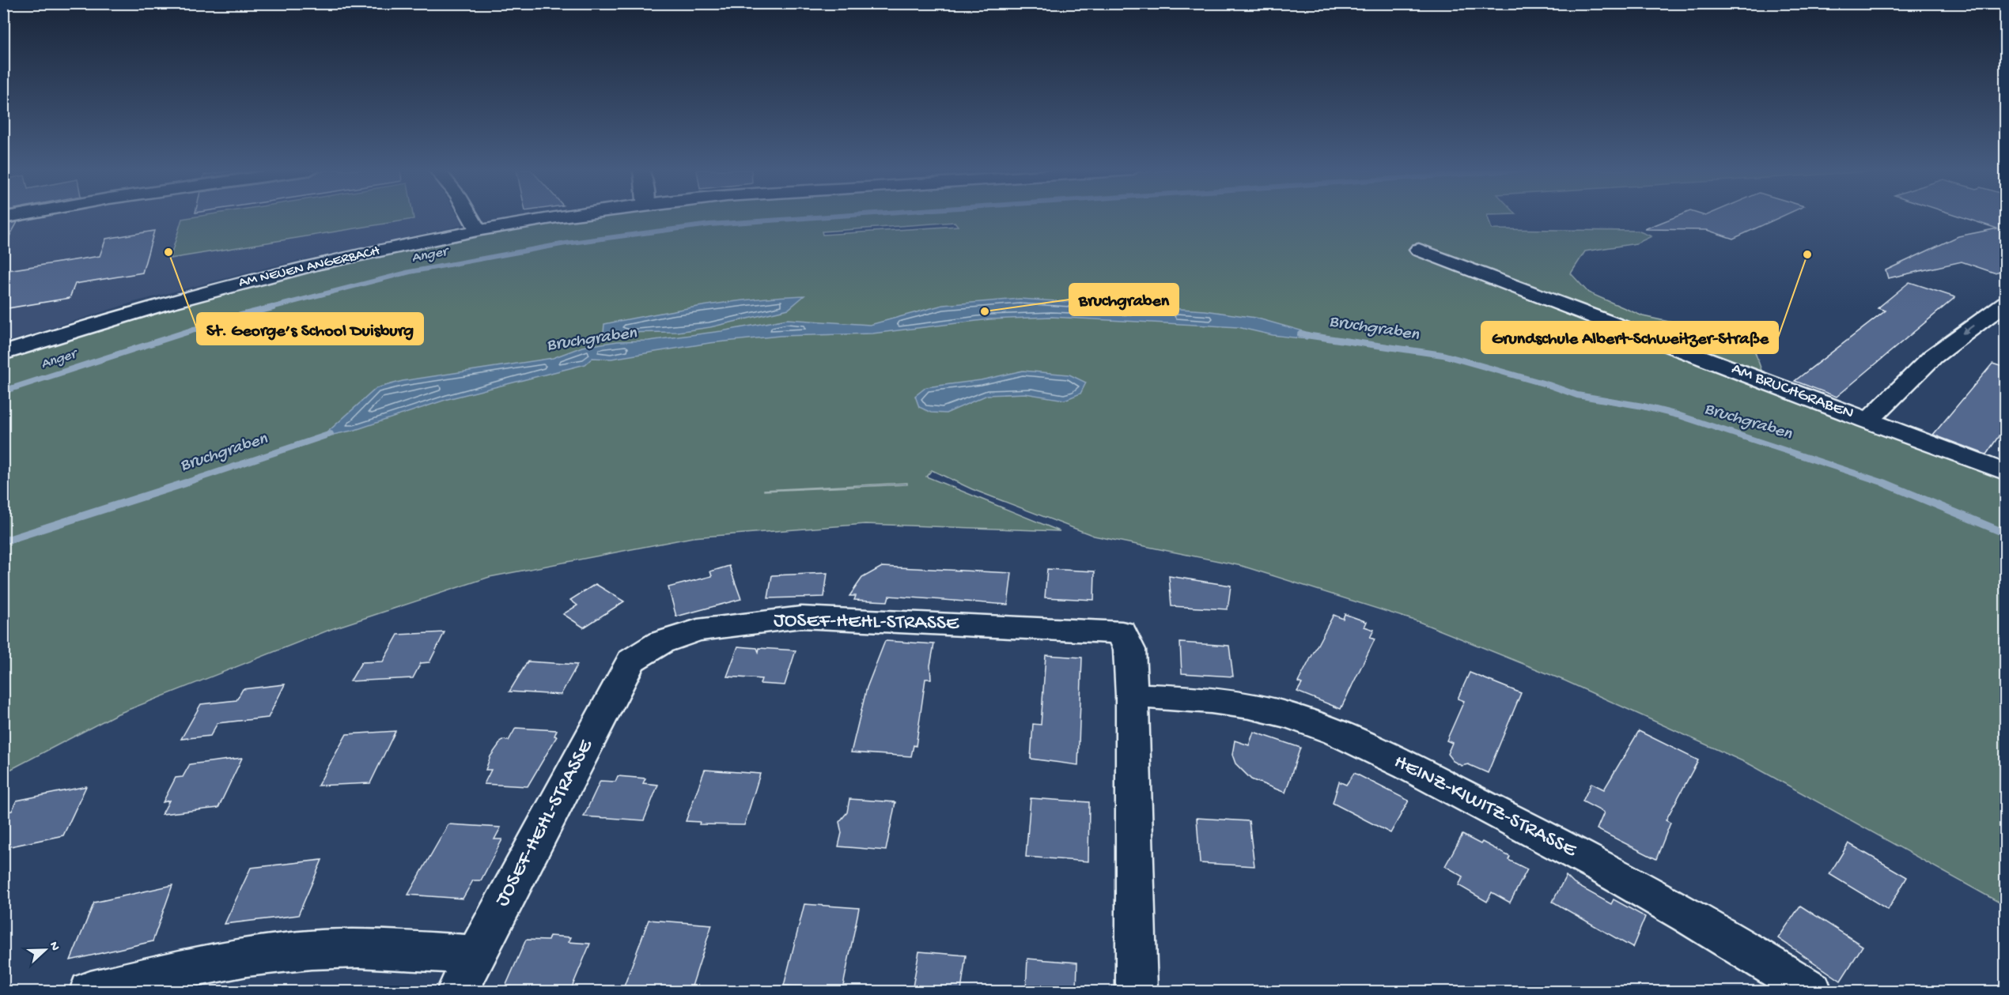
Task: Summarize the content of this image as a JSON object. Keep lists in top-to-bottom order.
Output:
{
  "streets": {
    "street": [
      "AM NEUEN ANGERBACH",
      "AM BRUCHGRABEN",
      "JOSEF-HEHL-STRASSE",
      "HEINZ-KIWITZ-STRASSE"
    ]
  },
  "crossings": [
    ["JOSEF-HEHL-STRASSE", "HEINZ-KIWITZ-STRASSE"]
  ],
  "water": ["Anger", "Bruchgraben"],
  "places": ["St. George’s School Duisburg", "Grundschule Albert-Schweitzer-Straße", "Bruchgraben"],
  "north": "right"
}
